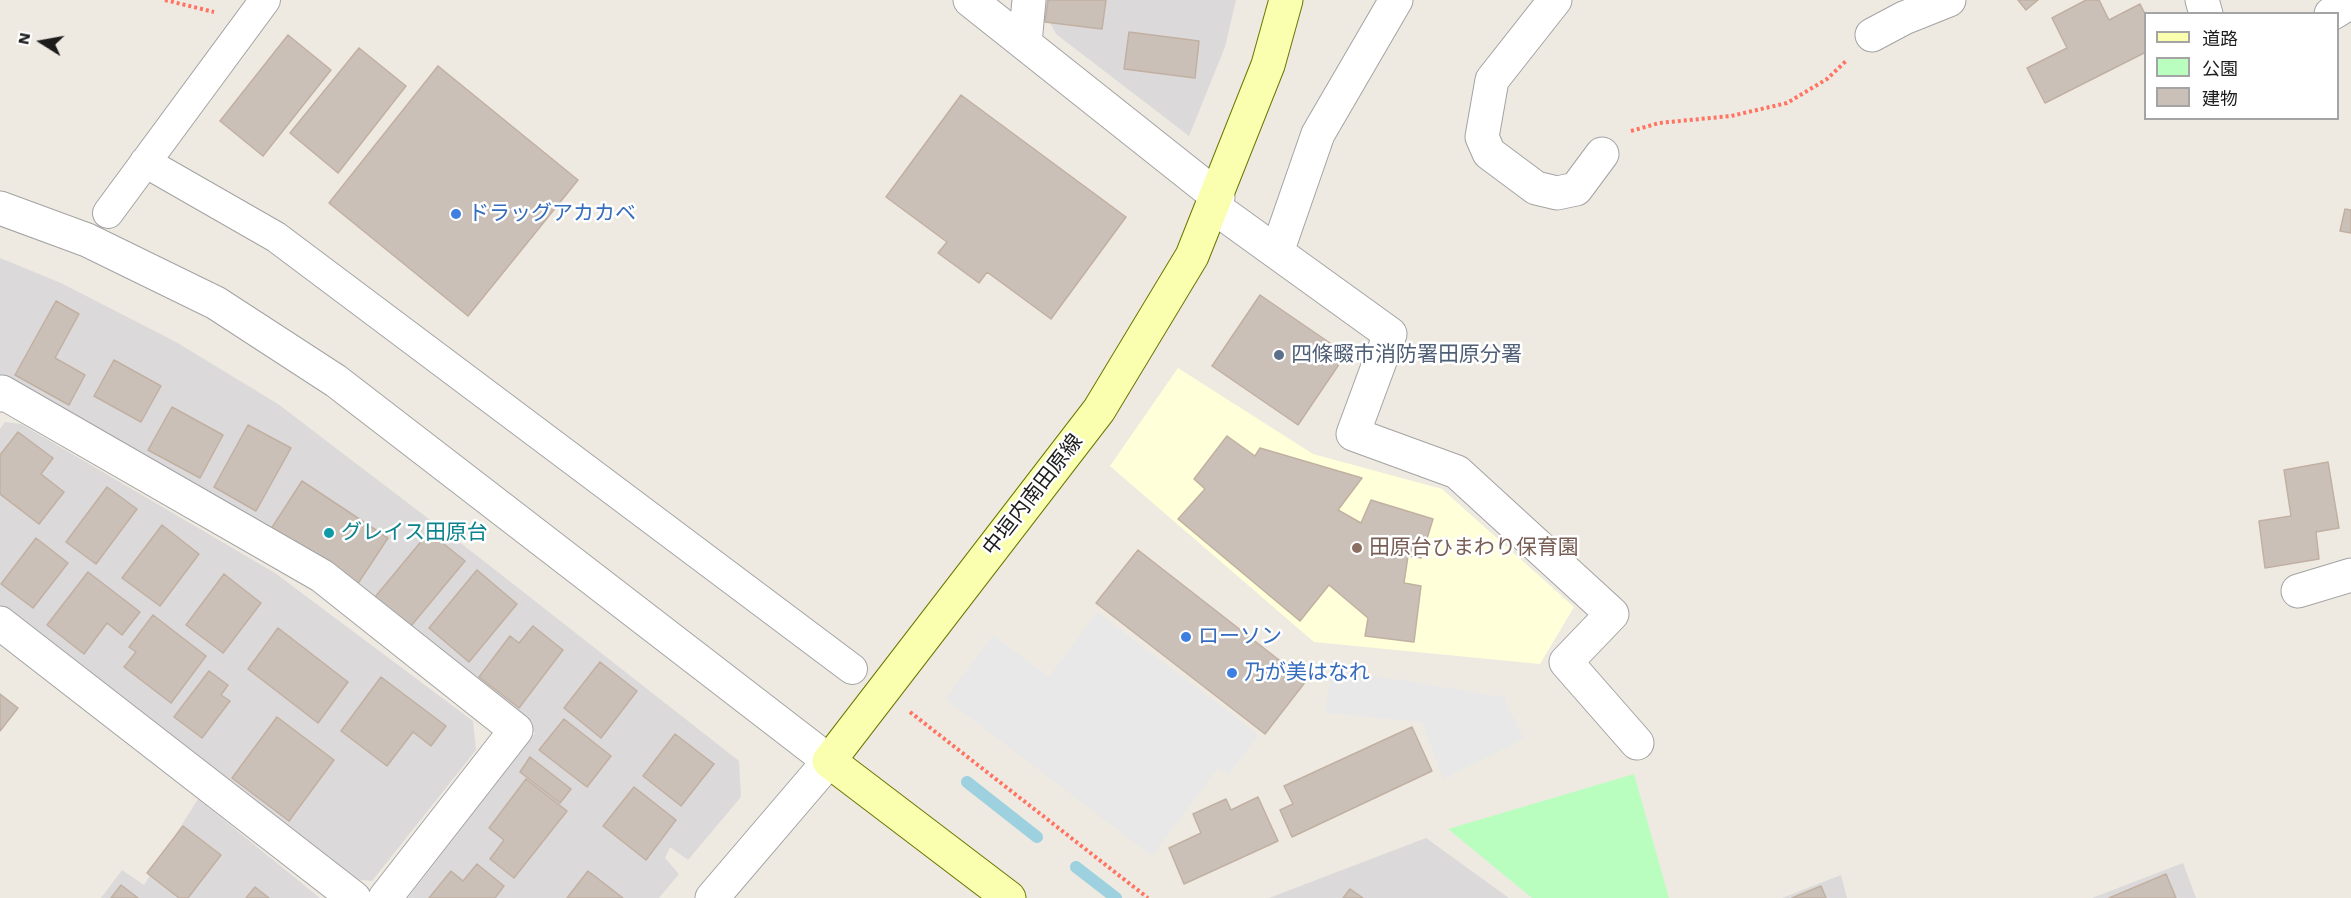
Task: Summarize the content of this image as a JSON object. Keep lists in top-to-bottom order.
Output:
{
  "streets": {
    "main road": ["中垣内南田原線"]
  },
  "places": [
    "ドラッグアカカベ",
    "四條畷市消防署田原分署",
    "グレイス田原台",
    "田原台ひまわり保育園",
    "ローソン",
    "乃が美はなれ"
  ],
  "legend": ["道路", "公園", "建物"],
  "north": "left"
}
